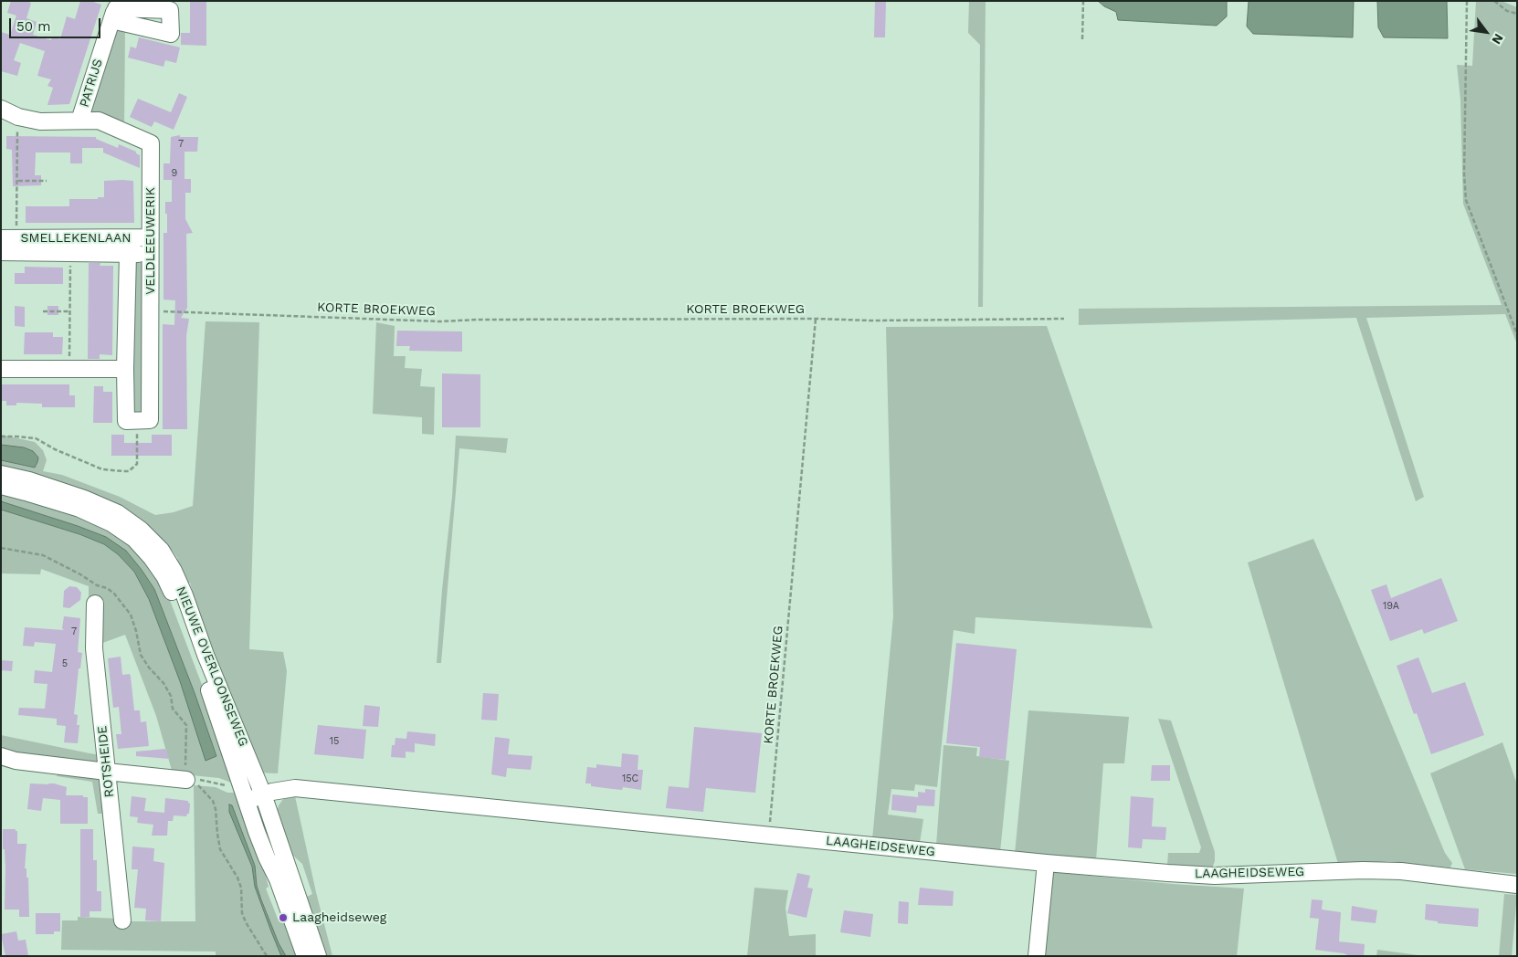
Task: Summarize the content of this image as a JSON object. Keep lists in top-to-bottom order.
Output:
{
  "streets": {
    "street": [
      "PATRIJS",
      "SMELLEKENLAAN",
      "VELDLEEUWERIK",
      "NIEUWE OVERLOONSEWEG",
      "ROTSHEIDE",
      "LAAGHEIDSEWEG"
    ],
    "path": ["KORTE BROEKWEG"]
  },
  "crossings": [
    ["PATRIJS", "VELDLEEUWERIK"],
    ["SMELLEKENLAAN", "VELDLEEUWERIK"],
    ["VELDLEEUWERIK", "KORTE BROEKWEG"],
    ["KORTE BROEKWEG", "LAAGHEIDSEWEG"],
    ["NIEUWE OVERLOONSEWEG", "LAAGHEIDSEWEG"]
  ],
  "places": ["Laagheidseweg"],
  "house_numbers": [
    "7",
    "9",
    "19A",
    "7",
    "5",
    "15",
    "15C"
  ],
  "scale_bar": "50 m",
  "north": "bottom right"
}
